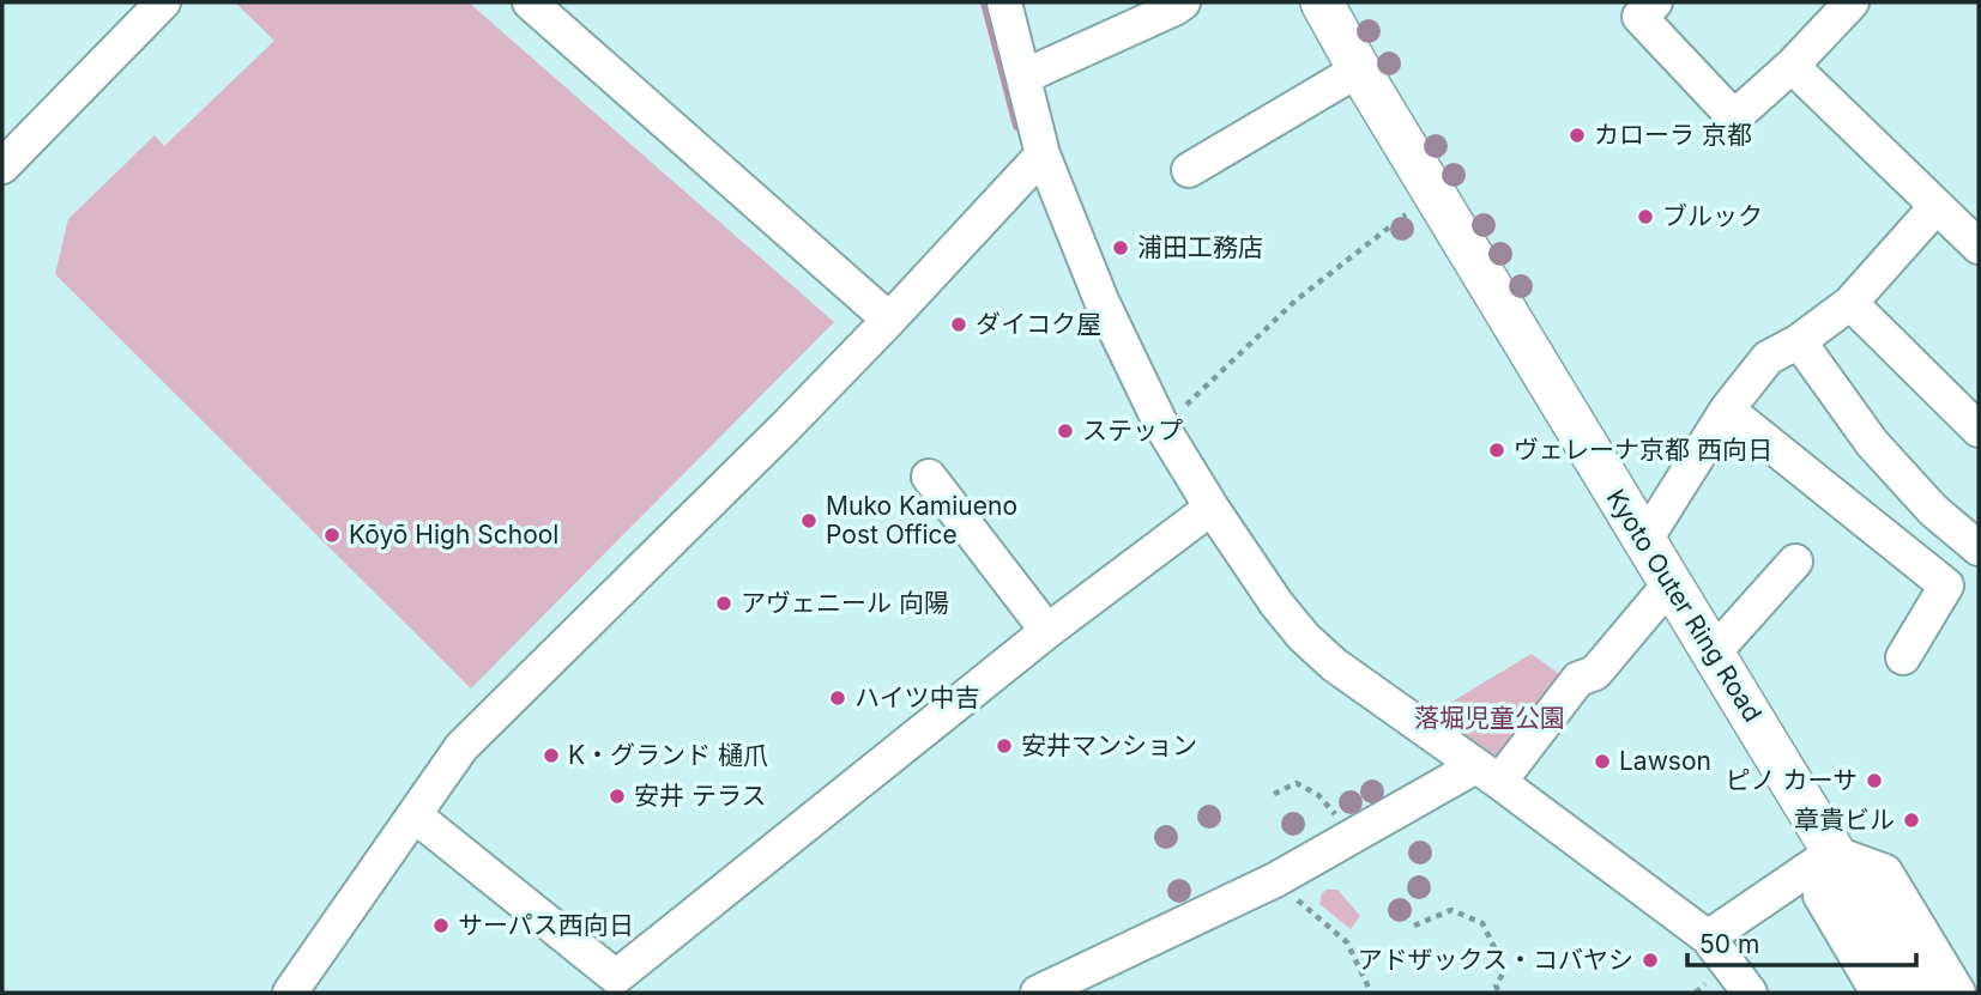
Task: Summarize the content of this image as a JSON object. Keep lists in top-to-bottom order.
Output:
{
  "streets": {
    "main road": ["Kyoto Outer Ring Road"]
  },
  "parks": ["落堀児童公園"],
  "places": [
    "カローラ 京都",
    "ブルック",
    "浦田工務店",
    "ダイコク屋",
    "ステップ",
    "ヴェレーナ京都 西向日",
    "Muko Kamiueno Post Office",
    "Kōyō High School",
    "アヴェニール 向陽",
    "ハイツ中吉",
    "安井マンション",
    "K・グランド 樋爪",
    "Lawson",
    "ピノ カーサ",
    "安井 テラス",
    "章貴ビル",
    "サーパス西向日",
    "アドザックス・コバヤシ"
  ],
  "scale_bar": "50 m"
}
